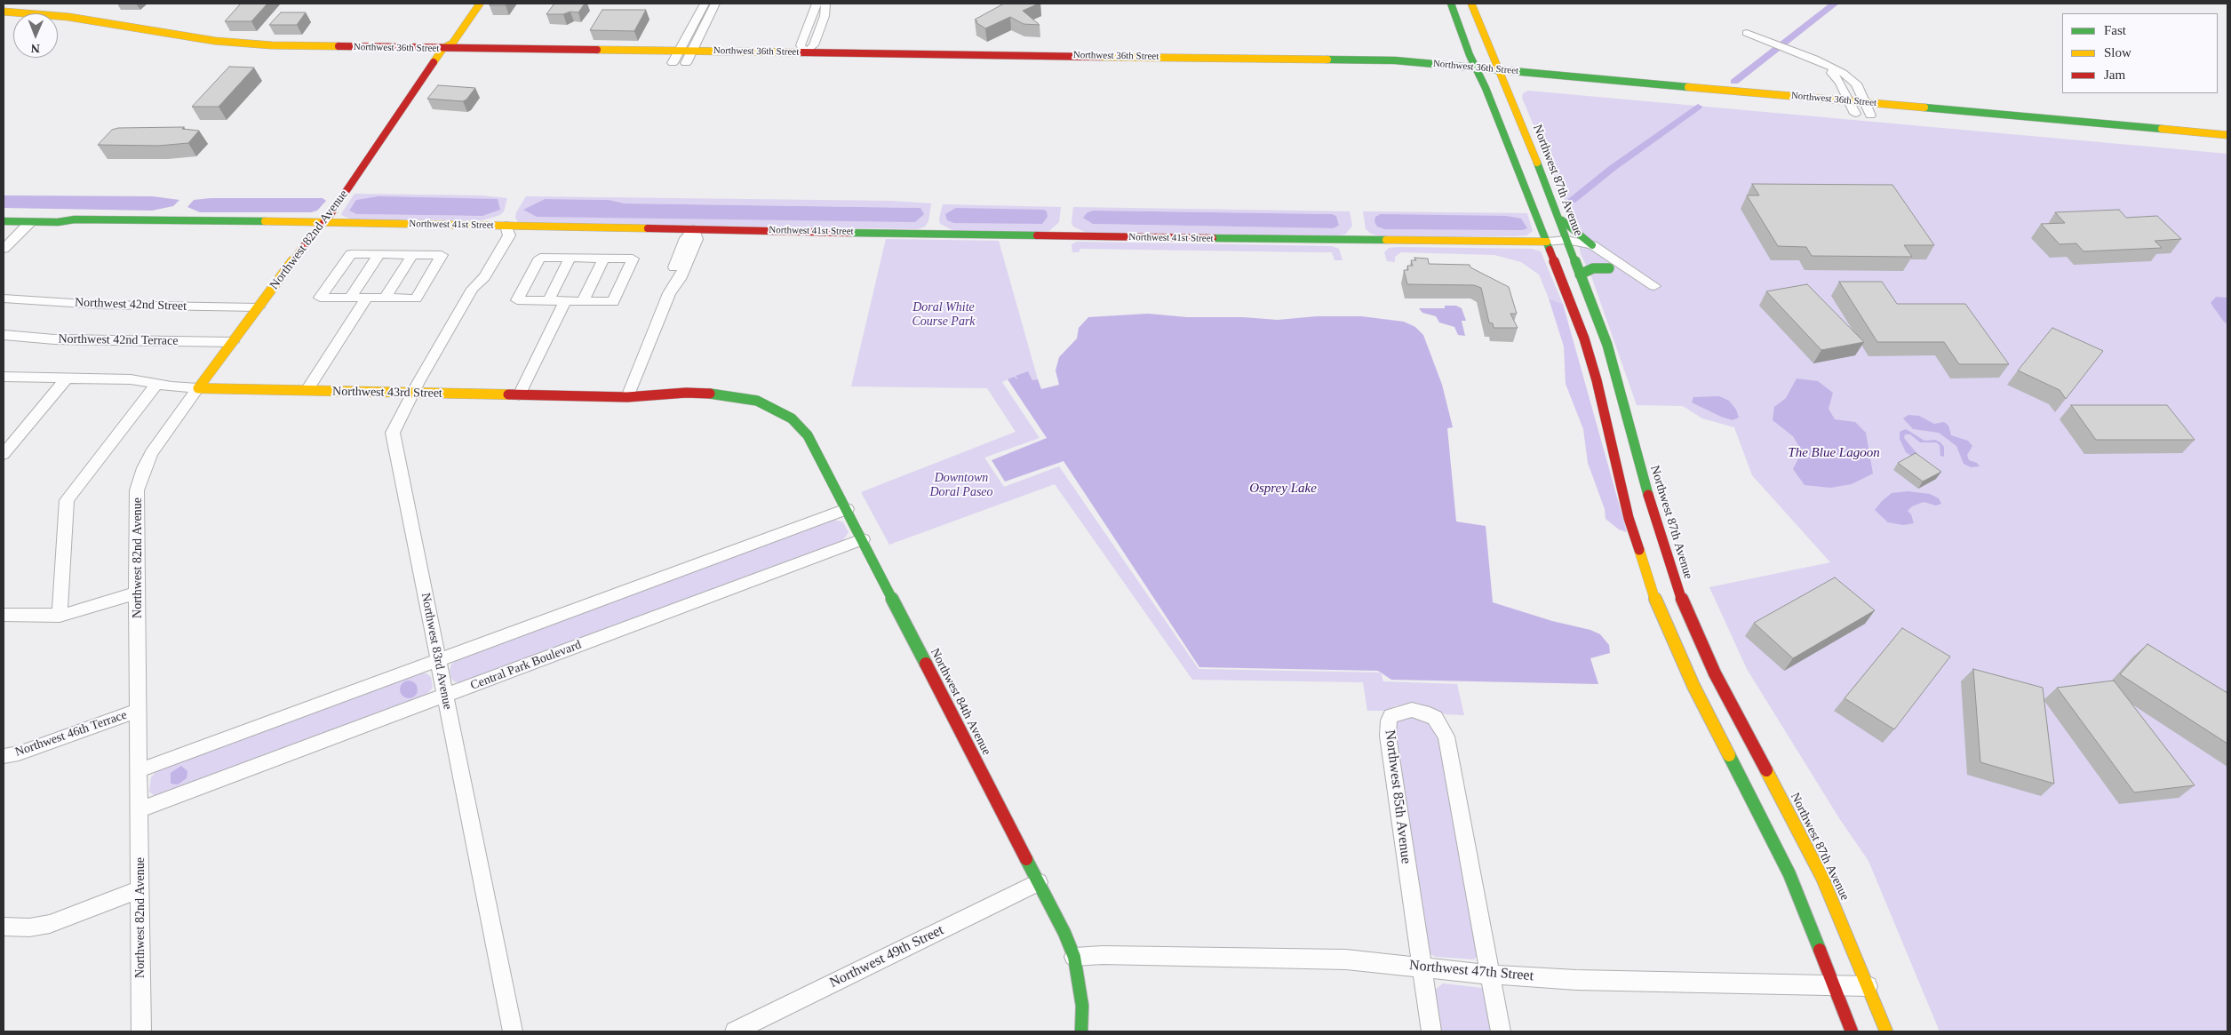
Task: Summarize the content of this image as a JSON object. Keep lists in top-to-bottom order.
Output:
{
  "streets": {
    "main road": [
      "Northwest 36th Street",
      "Northwest 87th Avenue",
      "Northwest 41st Street",
      "Northwest 82nd Avenue",
      "Northwest 43rd Street",
      "Northwest 84th Avenue"
    ],
    "street": [
      "Northwest 42nd Street",
      "Northwest 42nd Terrace",
      "Northwest 83rd Avenue",
      "Central Park Boulevard",
      "Northwest 46th Terrace",
      "Northwest 85th Avenue",
      "Northwest 49th Street",
      "Northwest 47th Street"
    ]
  },
  "crossings": [
    ["Northwest 36th Street", "Northwest 87th Avenue"],
    ["Northwest 36th Street", "Northwest 82nd Avenue"],
    ["Northwest 87th Avenue", "Northwest 41st Street"],
    ["Northwest 87th Avenue", "Northwest 47th Street"],
    ["Northwest 41st Street", "Northwest 82nd Avenue"],
    ["Northwest 41st Street", "Northwest 83rd Avenue"],
    ["Northwest 82nd Avenue", "Northwest 42nd Street"],
    ["Northwest 82nd Avenue", "Northwest 42nd Terrace"],
    ["Northwest 82nd Avenue", "Northwest 43rd Street"],
    ["Northwest 82nd Avenue", "Central Park Boulevard"],
    ["Northwest 82nd Avenue", "Northwest 46th Terrace"],
    ["Northwest 43rd Street", "Northwest 83rd Avenue"],
    ["Northwest 43rd Street", "Northwest 84th Avenue"],
    ["Northwest 83rd Avenue", "Central Park Boulevard"],
    ["Central Park Boulevard", "Northwest 84th Avenue"],
    ["Northwest 84th Avenue", "Northwest 49th Street"],
    ["Northwest 84th Avenue", "Northwest 47th Street"],
    ["Northwest 85th Avenue", "Northwest 47th Street"]
  ],
  "water": ["The Blue Lagoon", "Osprey Lake"],
  "parks": ["Doral White Course Park", "Downtown Doral Paseo"],
  "legend": ["Fast", "Slow", "Jam"],
  "north": "bottom"
}
